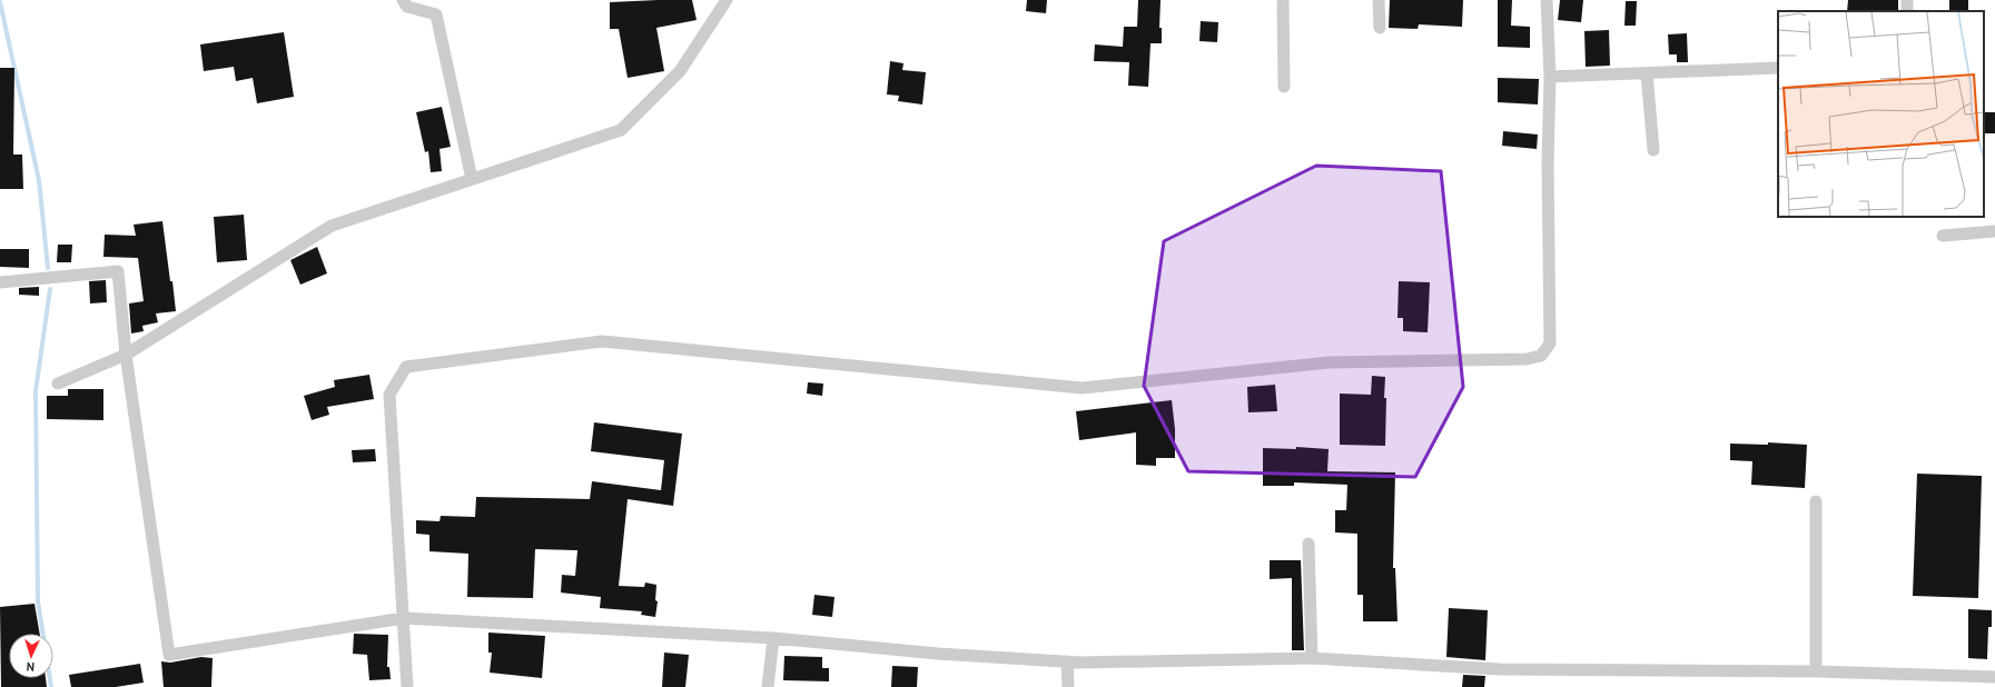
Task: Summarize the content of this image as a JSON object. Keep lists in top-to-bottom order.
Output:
{
  "north": "bottom"
}
